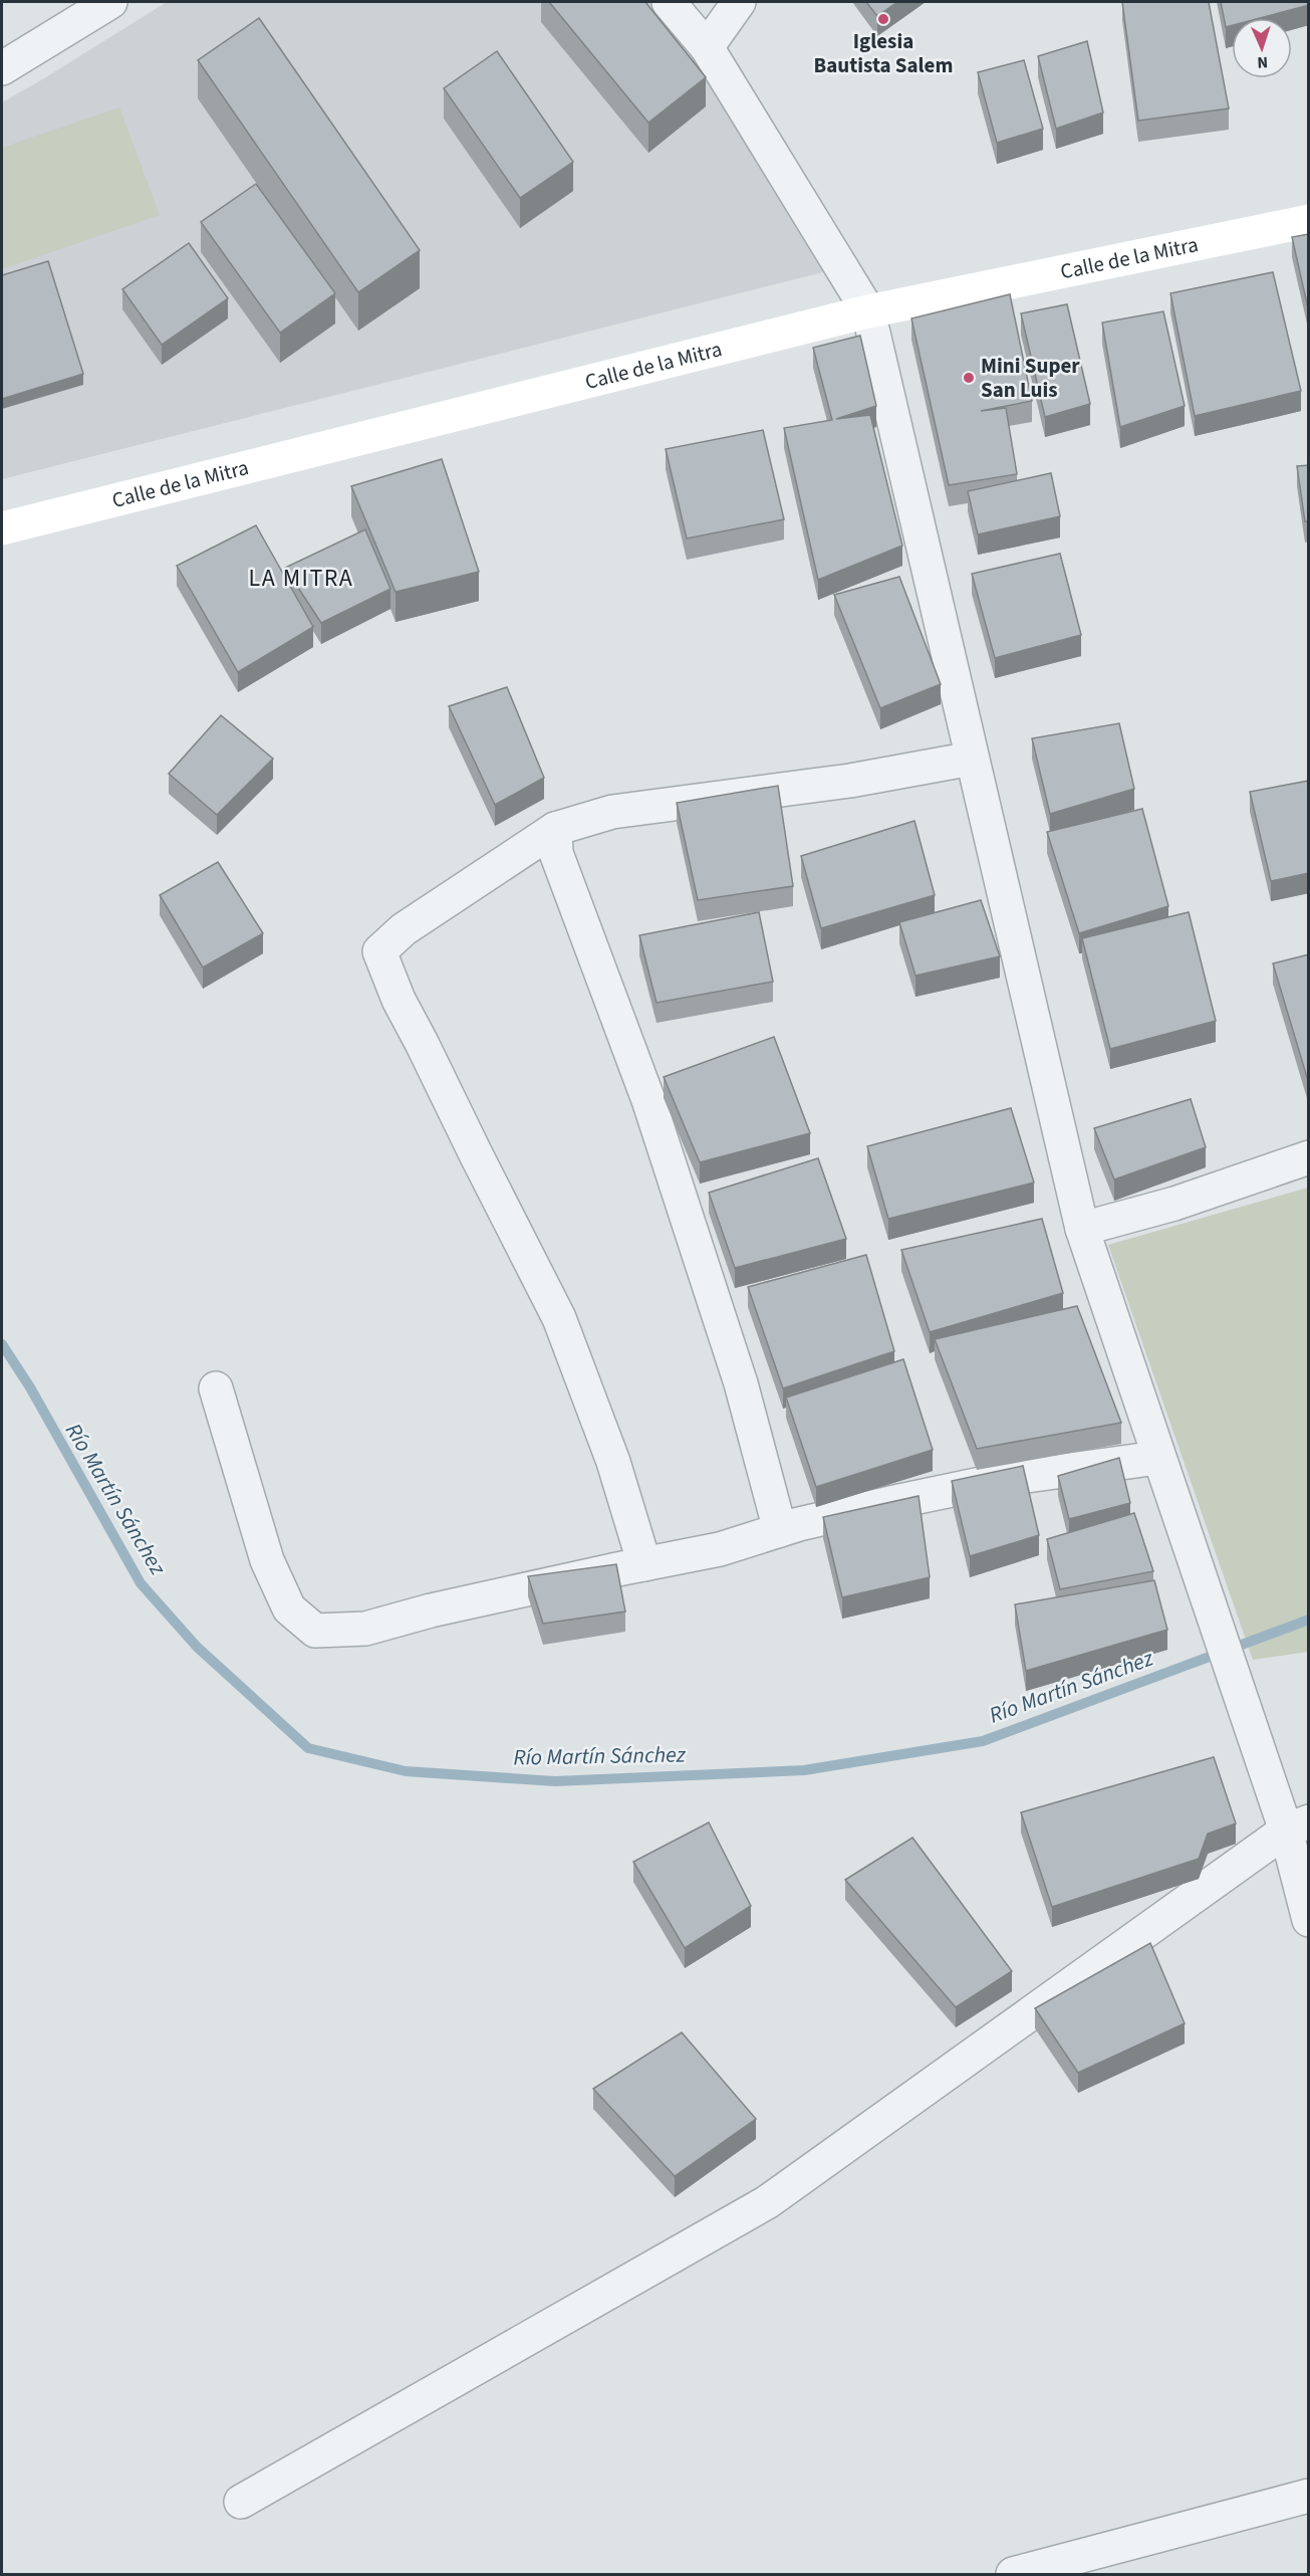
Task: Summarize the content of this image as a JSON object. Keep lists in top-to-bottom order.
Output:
{
  "streets": {
    "street": ["Calle de la Mitra"]
  },
  "districts": ["LA MITRA"],
  "water": ["Río Martín Sánchez"],
  "places": ["Iglesia Bautista Salem", "Mini Super San Luis"],
  "north": "bottom"
}
